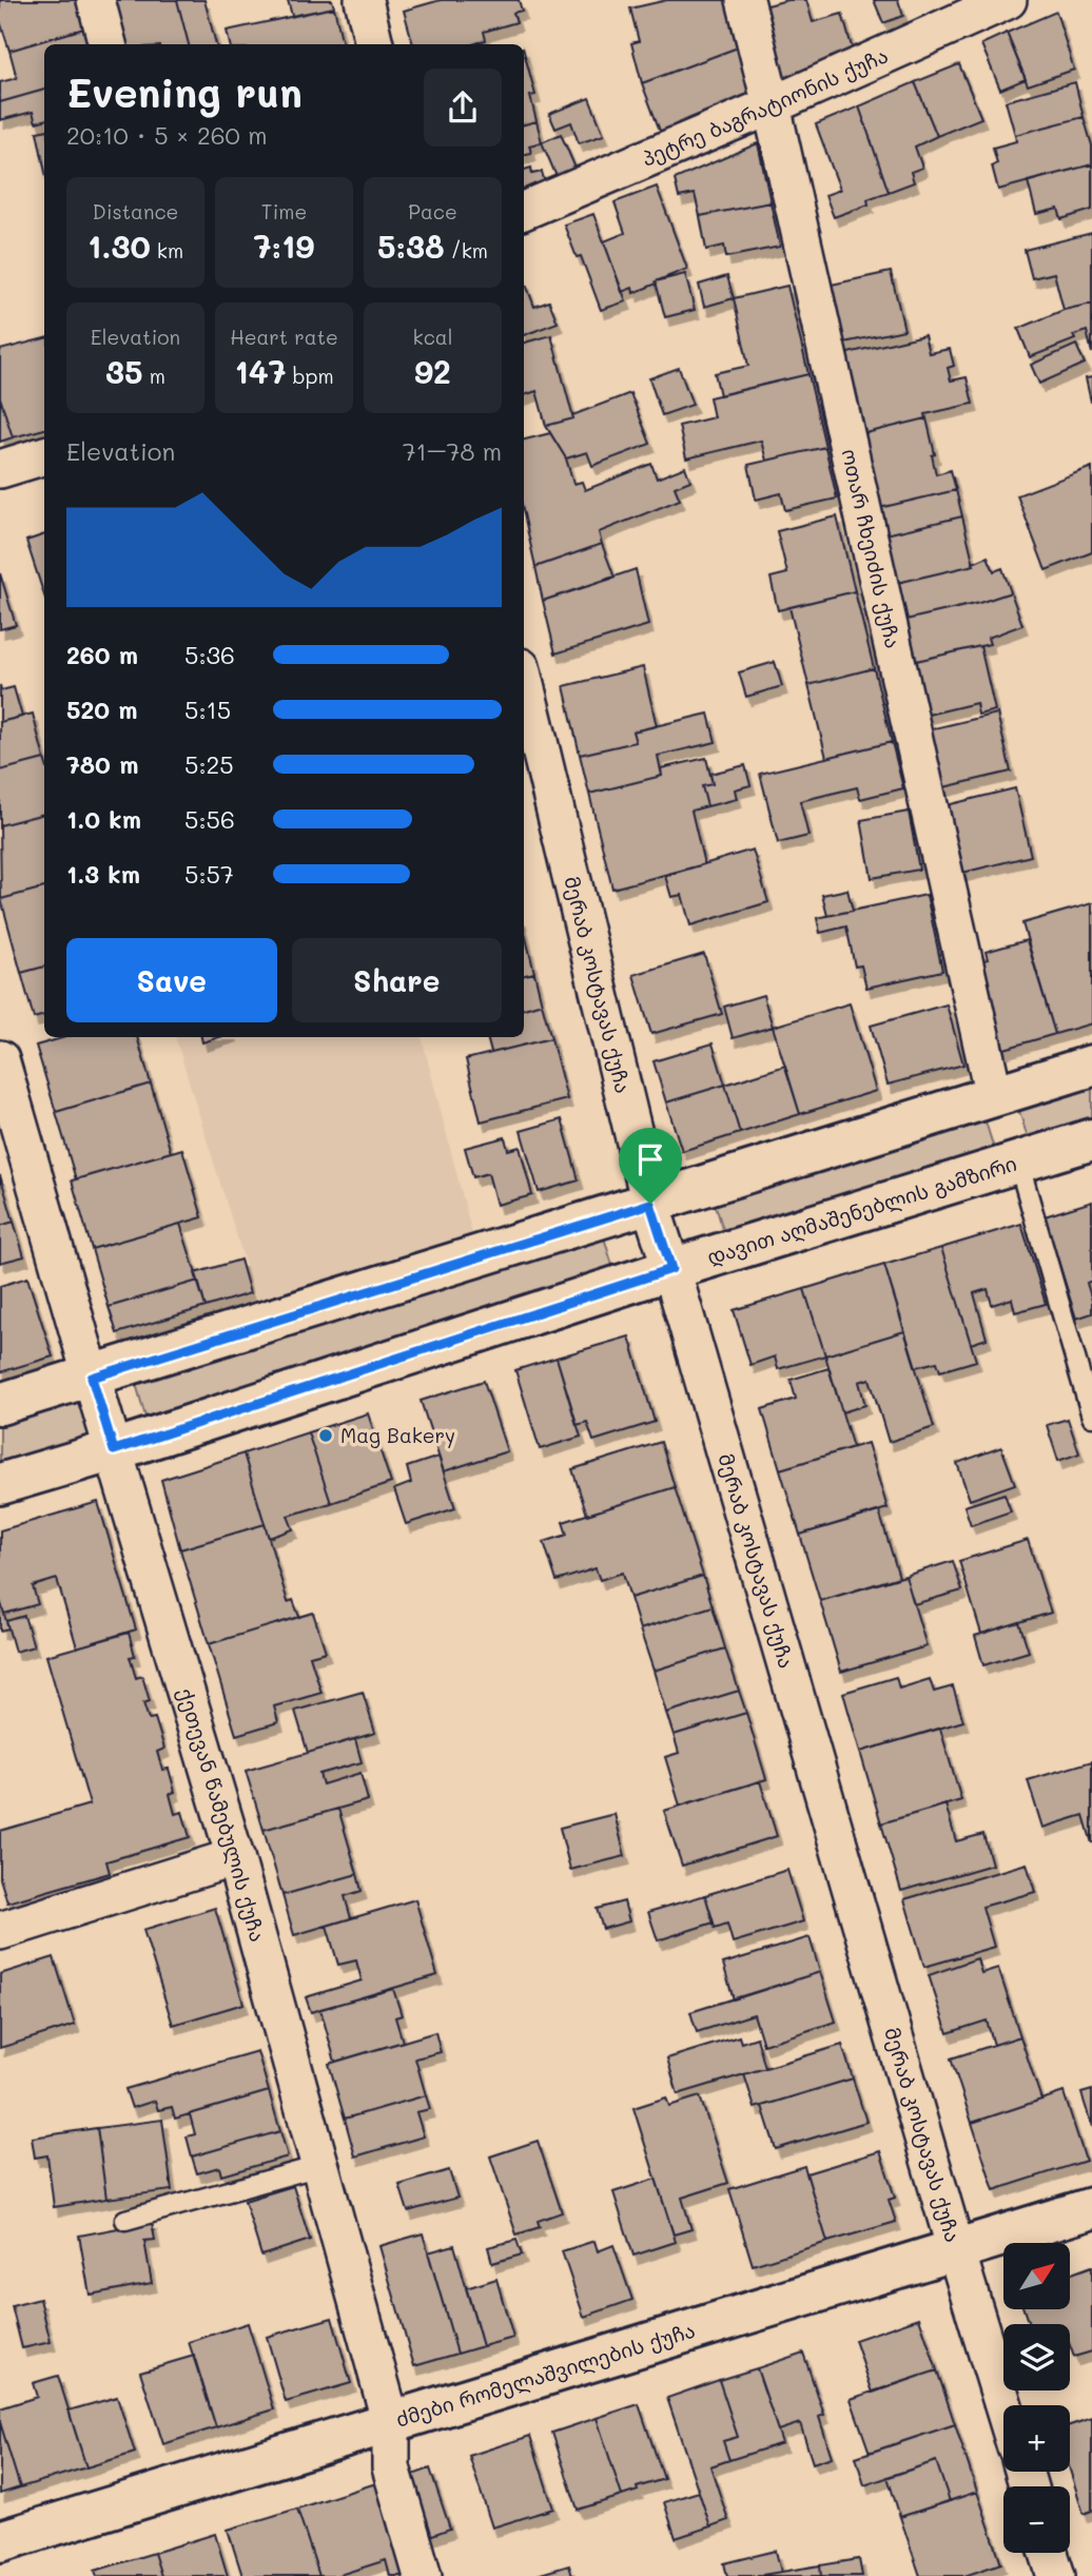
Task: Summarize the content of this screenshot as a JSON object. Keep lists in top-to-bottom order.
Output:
{
  "streets": {
    "street": [
      "პეტრე ბაგრატიონის ქუჩა",
      "ოთარ ჩხეიძის ქუჩა",
      "მერაბ კოსტავას ქუჩა",
      "დავით აღმაშენებლის გამზირი",
      "ქეთევან წამებულის ქუჩა",
      "ძმები რომელაშვილების ქუჩა"
    ]
  },
  "crossings": [
    ["პეტრე ბაგრატიონის ქუჩა", "ოთარ ჩხეიძის ქუჩა"],
    ["მერაბ კოსტავას ქუჩა", "დავით აღმაშენებლის გამზირი"],
    ["მერაბ კოსტავას ქუჩა", "ძმები რომელაშვილების ქუჩა"],
    ["დავით აღმაშენებლის გამზირი", "ქეთევან წამებულის ქუჩა"],
    ["ქეთევან წამებულის ქუჩა", "ძმები რომელაშვილების ქუჩა"]
  ],
  "places": ["Mag Bakery"],
  "north": "top right",
  "page": {
    "heading": ["Evening run", "20:10 · 5 × 260 m"],
    "stats": [
      ["Distance", "1.30 km"],
      ["Time", "7:19"],
      ["Pace", "5:38 /km"],
      ["Elevation", "35 m"],
      ["Heart rate", "147 bpm"],
      ["kcal", "92"]
    ],
    "chart": ["Elevation", "71–78 m"],
    "list": [
      {
        "name": "260 m",
        "note": "5:36"
      },
      {
        "name": "520 m",
        "note": "5:15"
      },
      {
        "name": "780 m",
        "note": "5:25"
      },
      {
        "name": "1.0 km",
        "note": "5:56"
      },
      {
        "name": "1.3 km",
        "note": "5:57"
      }
    ],
    "buttons": ["Save", "Share"],
    "map_buttons": ["+", "−"]
  }
}
